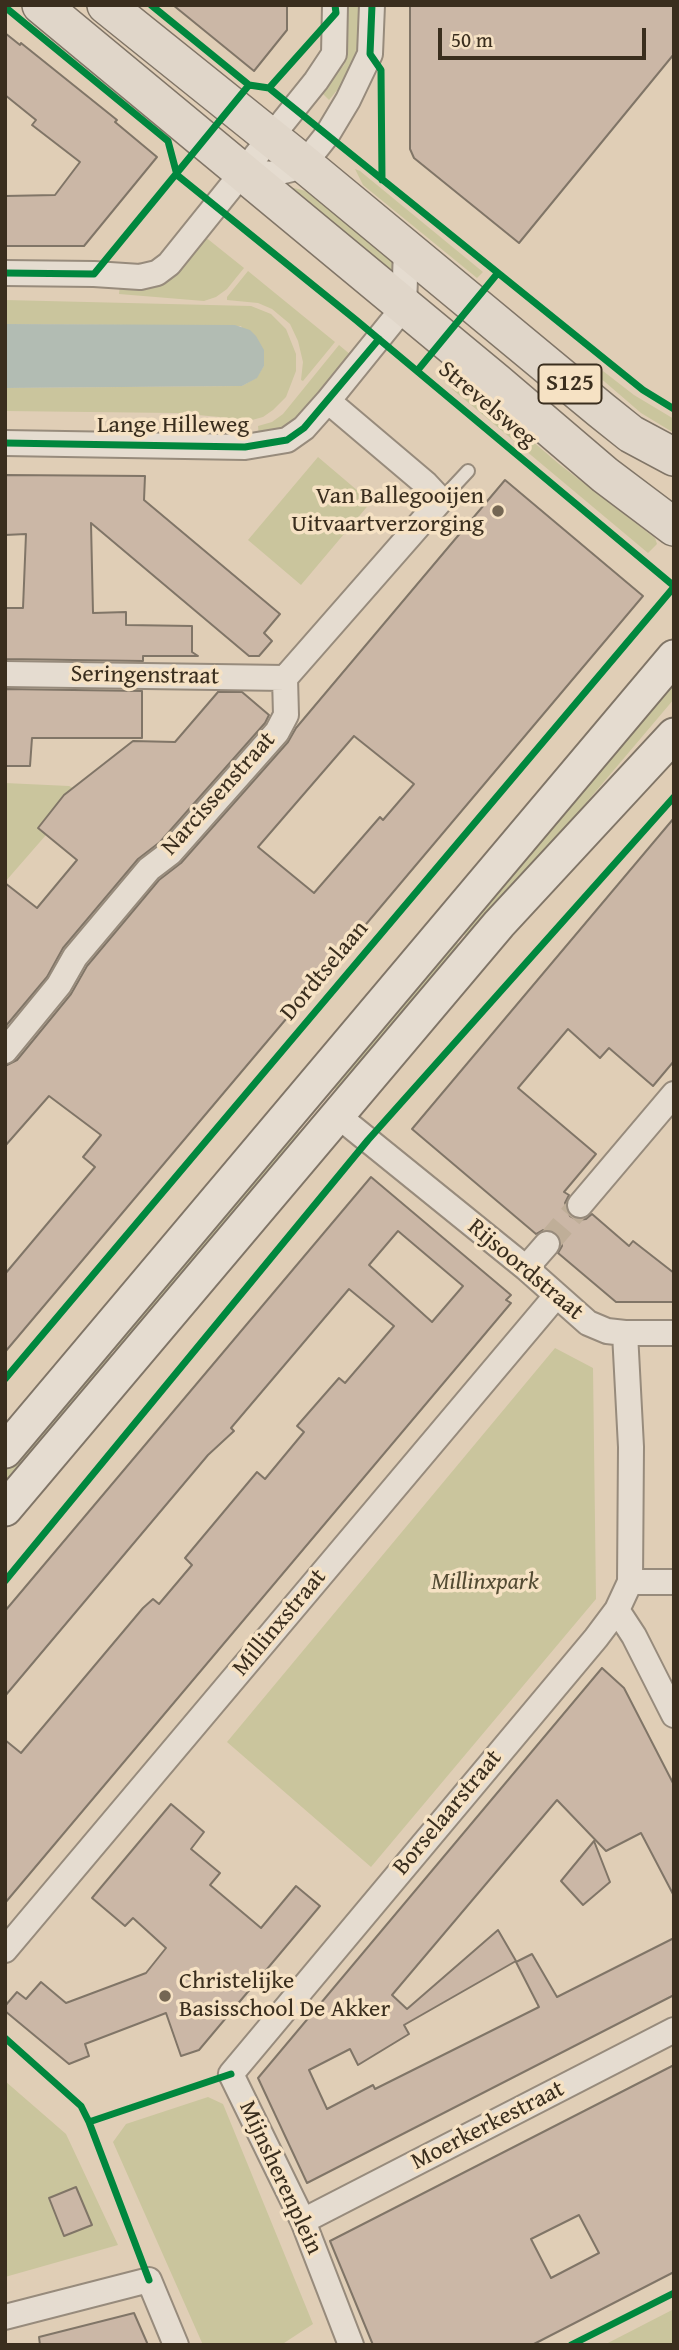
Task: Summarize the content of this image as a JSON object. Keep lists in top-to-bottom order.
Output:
{
  "streets": {
    "main road": ["S125", "Strevelsweg"],
    "street": [
      "Lange Hilleweg",
      "Seringenstraat",
      "Narcissenstraat",
      "Rijsoordstraat",
      "Millinxstraat",
      "Borselaarstraat",
      "Moerkerkestraat",
      "Mijnsherenplein"
    ],
    "cycle path": ["Dordtselaan"]
  },
  "crossings": [
    ["Strevelsweg", "Lange Hilleweg"],
    ["Seringenstraat", "Narcissenstraat"],
    ["Rijsoordstraat", "Millinxstraat"],
    ["Borselaarstraat", "Mijnsherenplein"],
    ["Moerkerkestraat", "Mijnsherenplein"]
  ],
  "parks": ["Millinxpark"],
  "places": ["Van Ballegooijen Uitvaartverzorging", "Christelijke Basisschool De Akker"],
  "scale_bar": "50 m"
}
